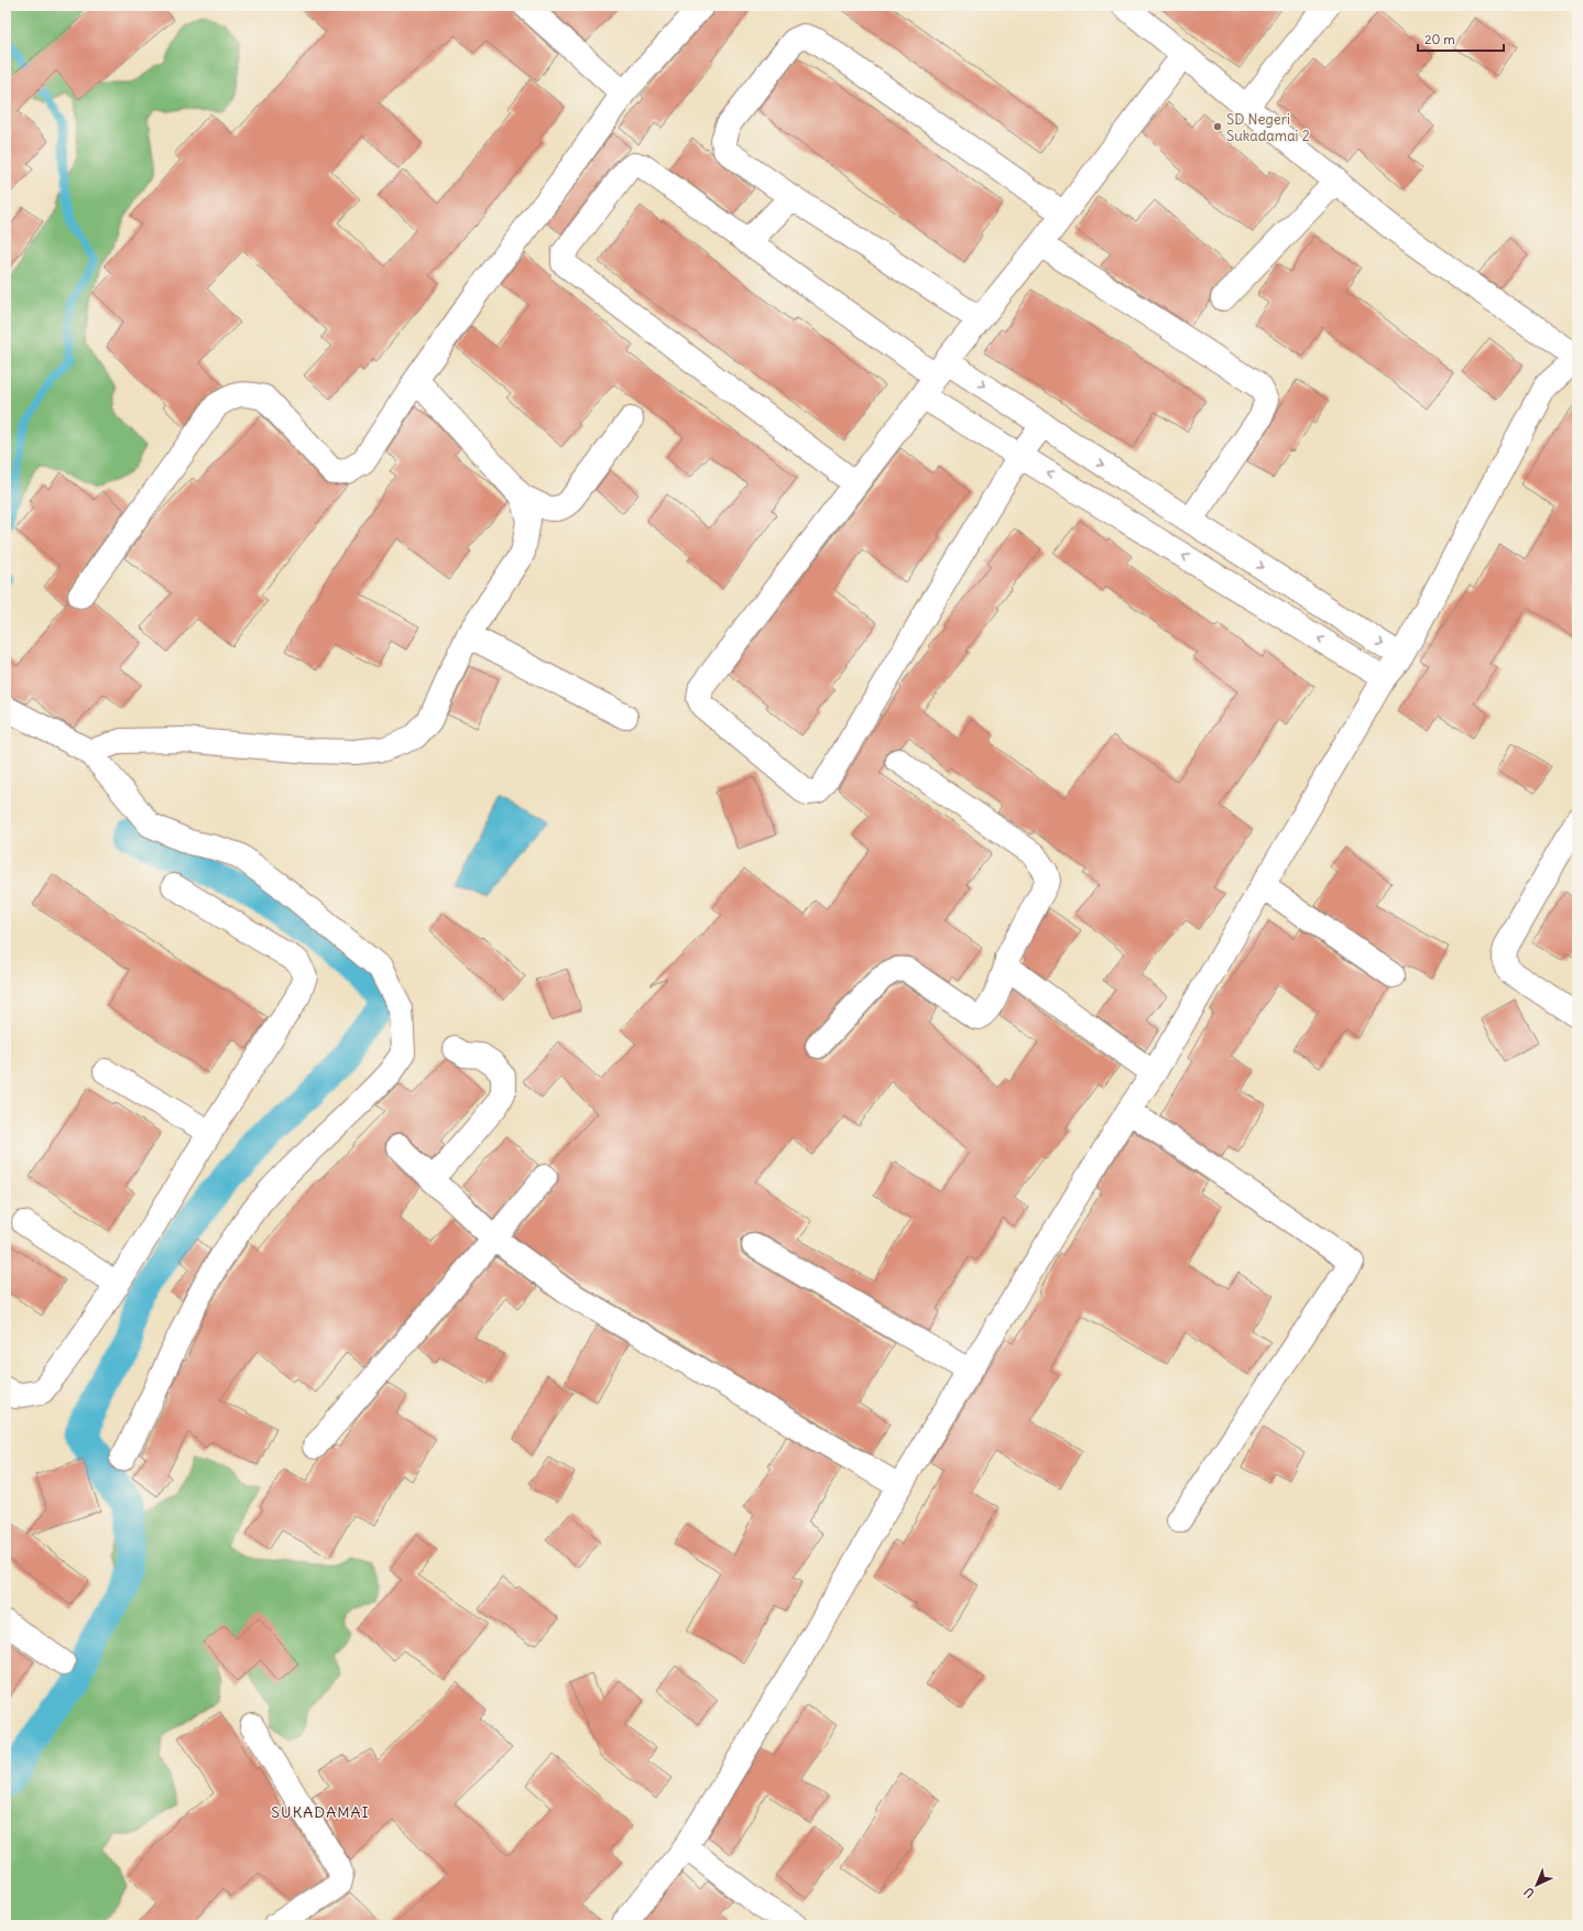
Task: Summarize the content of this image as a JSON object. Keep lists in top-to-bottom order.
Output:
{
  "districts": ["SUKADAMAI"],
  "places": ["SD Negeri Sukadamai 2"],
  "scale_bar": "20 m",
  "north": "bottom left"
}
